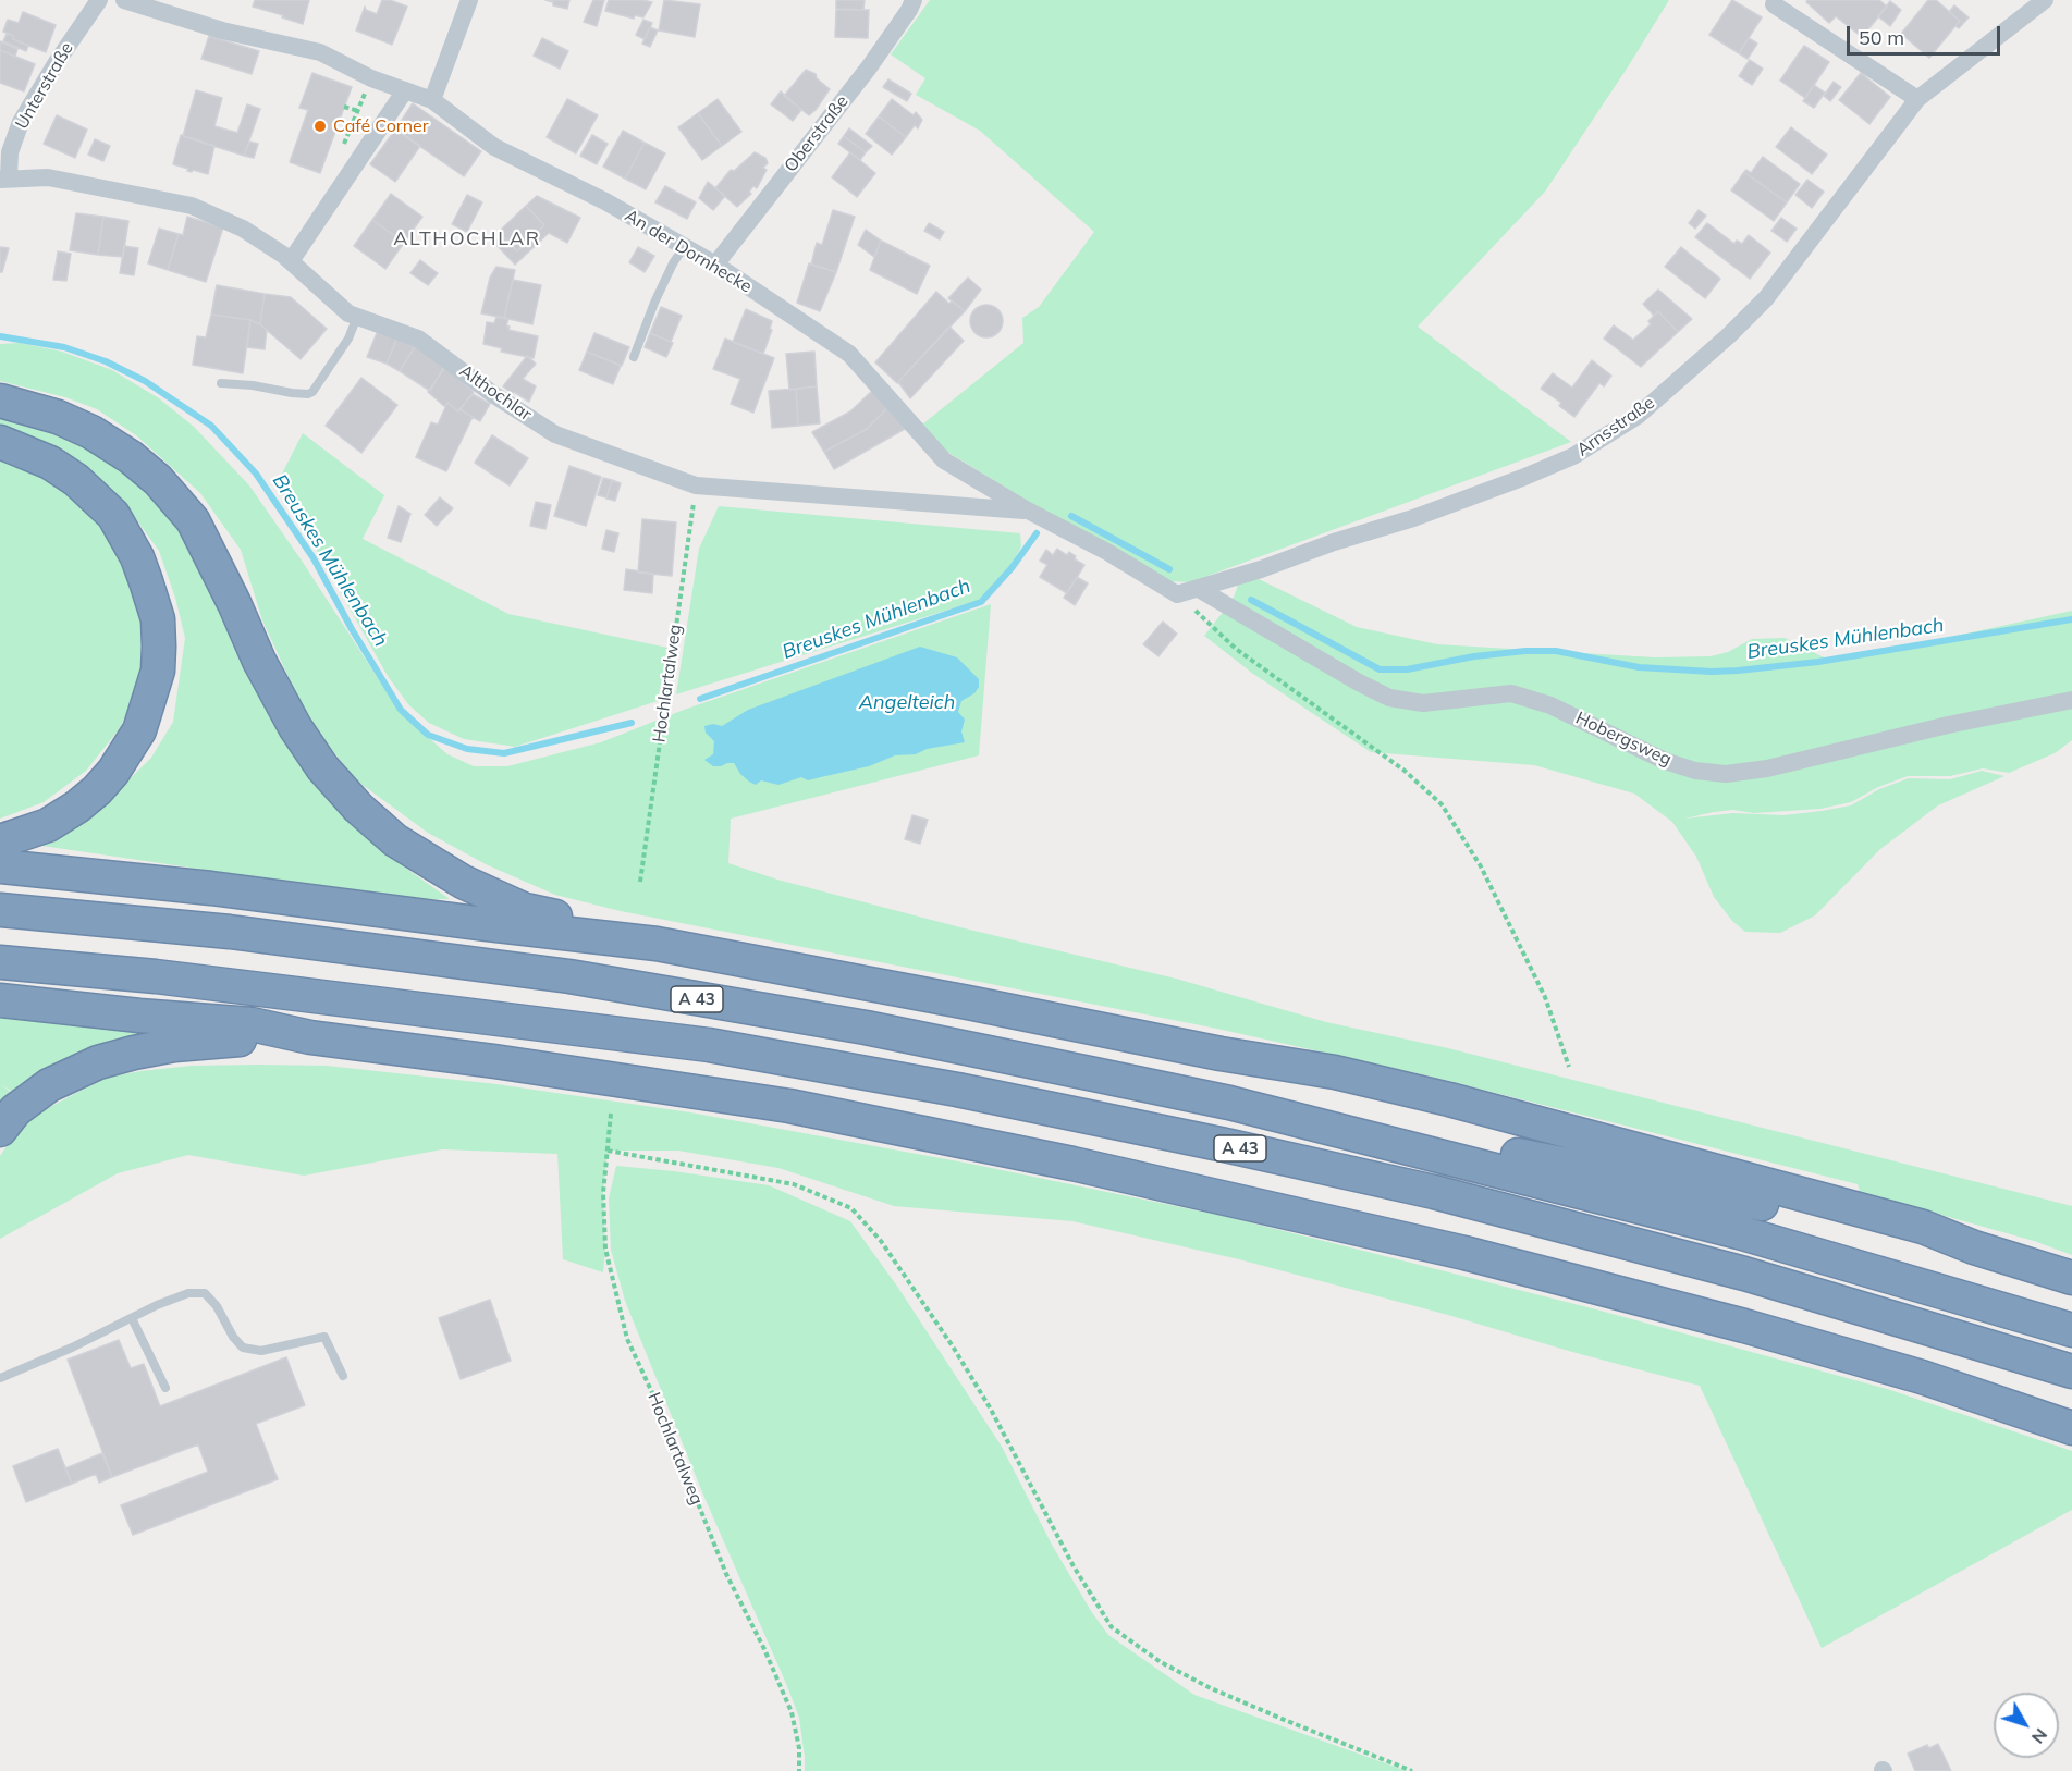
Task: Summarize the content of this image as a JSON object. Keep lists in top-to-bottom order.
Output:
{
  "streets": {
    "highway": ["A 43"],
    "street": [
      "Unterstraße",
      "Oberstraße",
      "An der Dornhecke",
      "Althochlar",
      "Arnsstraße",
      "Hobergsweg"
    ],
    "path": ["Hochlartalweg"]
  },
  "crossings": [
    ["Unterstraße", "Althochlar"],
    ["Oberstraße", "An der Dornhecke"],
    ["An der Dornhecke", "Althochlar"],
    ["Althochlar", "Hochlartalweg"],
    ["Arnsstraße", "Hobergsweg"]
  ],
  "districts": ["ALTHOCHLAR"],
  "water": ["Breuskes Mühlenbach", "Angelteich"],
  "places": ["Café Corner"],
  "scale_bar": "50 m",
  "north": "bottom right"
}
